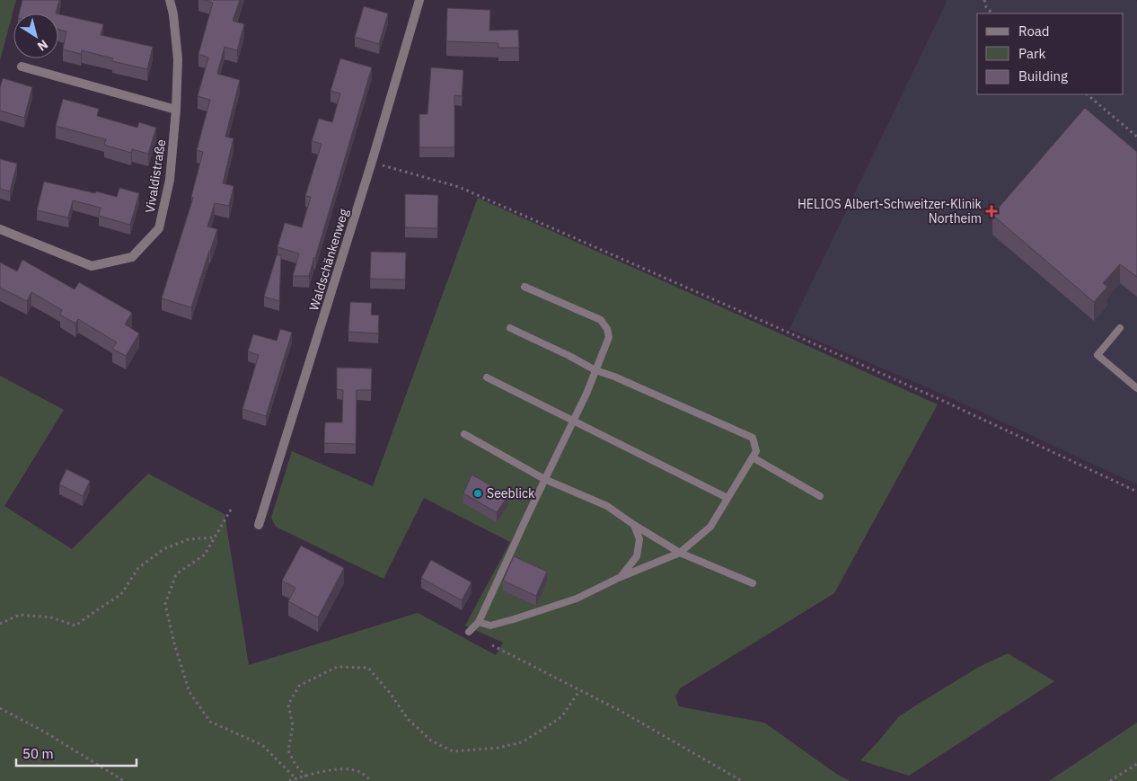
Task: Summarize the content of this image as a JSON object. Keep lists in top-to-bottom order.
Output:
{
  "streets": {
    "street": ["Vivaldistraße", "Waldschänkenweg"]
  },
  "places": {
    "health": ["HELIOS Albert-Schweitzer-Klinik Northeim"],
    "other": ["Seeblick"]
  },
  "legend": ["Road", "Park", "Building"],
  "scale_bar": "50 m",
  "north": "bottom right"
}
